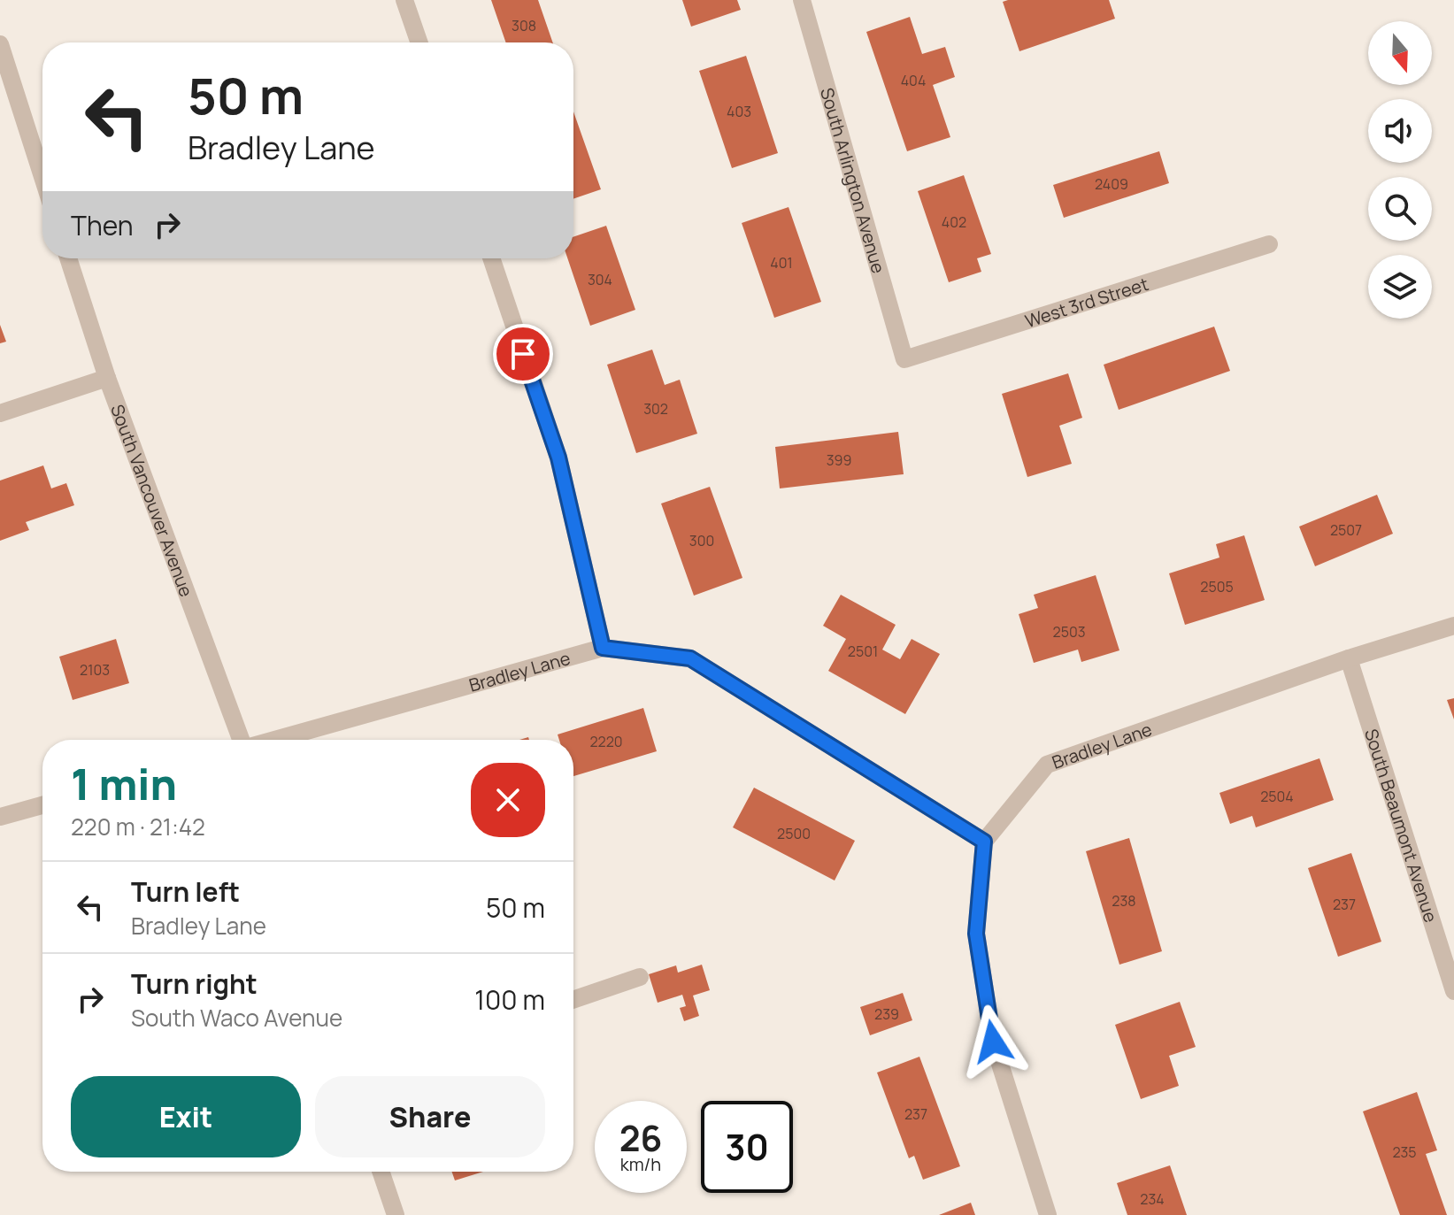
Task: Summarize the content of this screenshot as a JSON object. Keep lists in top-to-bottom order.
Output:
{
  "streets": {
    "street": [
      "South Arlington Avenue",
      "West 3rd Street",
      "South Vancouver Avenue",
      "Bradley Lane",
      "South Beaumont Avenue"
    ]
  },
  "crossings": [
    ["South Arlington Avenue", "West 3rd Street"],
    ["Bradley Lane", "South Beaumont Avenue"]
  ],
  "house_numbers": [
    "308",
    "404",
    "403",
    "2409",
    "402",
    "401",
    "304",
    "302",
    "399",
    "2507",
    "300",
    "2505",
    "2503",
    "2501",
    "2103",
    "2220",
    "2504",
    "2500",
    "238",
    "237",
    "239",
    "237",
    "235",
    "234"
  ],
  "north": "bottom",
  "page": {
    "turn": ["50 m", "Bradley Lane"],
    "then": "Then",
    "heading": ["1 min", "220 m · 21:42"],
    "list": [
      {
        "name": "Turn left",
        "note": "Bradley Lane",
        "value": "50 m"
      },
      {
        "name": "Turn right",
        "note": "South Waco Avenue",
        "value": "100 m"
      }
    ],
    "buttons": ["Exit", "Share"],
    "speed": "26 km/h",
    "limit": "30"
  }
}
